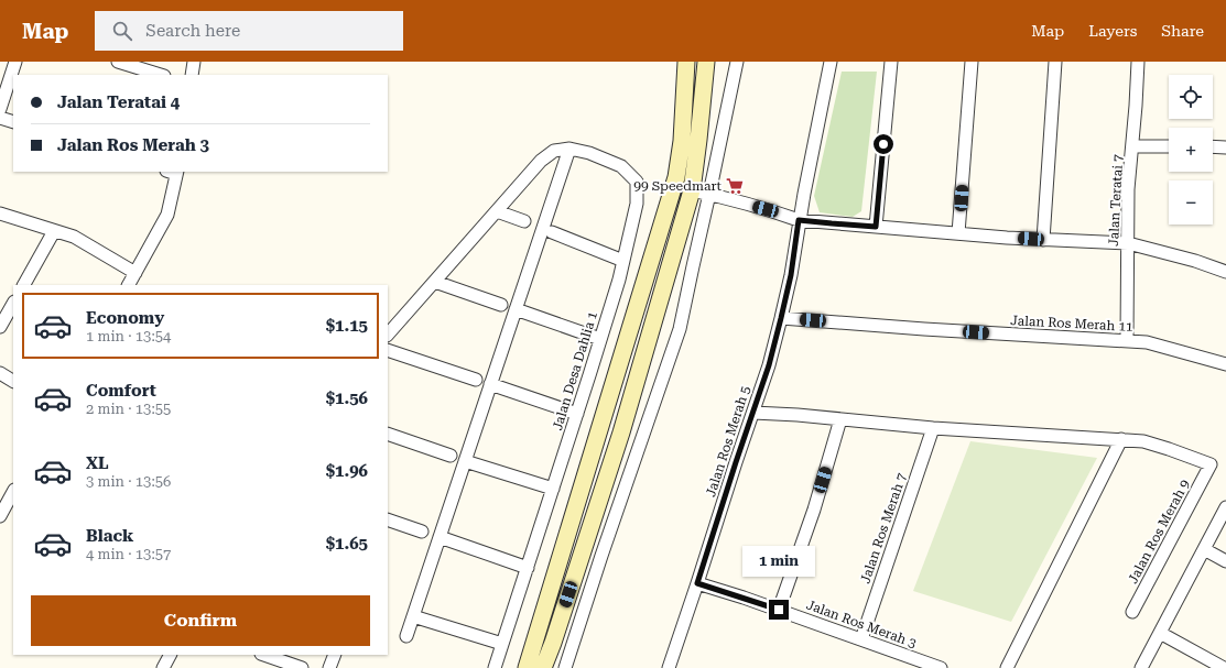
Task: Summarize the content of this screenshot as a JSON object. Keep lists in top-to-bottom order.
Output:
{
  "streets": {
    "street": [
      "Jalan Teratai 7",
      "Jalan Ros Merah 11",
      "Jalan Desa Dahlia 1",
      "Jalan Ros Merah 5",
      "Jalan Ros Merah 7",
      "Jalan Ros Merah 9",
      "Jalan Ros Merah 3"
    ]
  },
  "crossings": [
    ["Jalan Teratai 7", "Jalan Ros Merah 11"],
    ["Jalan Ros Merah 11", "Jalan Ros Merah 5"],
    ["Jalan Ros Merah 5", "Jalan Ros Merah 3"],
    ["Jalan Ros Merah 7", "Jalan Ros Merah 3"]
  ],
  "places": {
    "supermarket": ["99 Speedmart"]
  },
  "page": {
    "header": "Map",
    "search": "Search here",
    "nav": ["Map", "Layers", "Share"],
    "map_buttons": ["+", "−"],
    "banner": ["Jalan Teratai 4", "Jalan Ros Merah 3"],
    "list": [
      {
        "name": "Economy",
        "note": "1 min · 13:54",
        "value": "$1.15"
      },
      {
        "name": "Comfort",
        "note": "2 min · 13:55",
        "value": "$1.56"
      },
      {
        "name": "XL",
        "note": "3 min · 13:56",
        "value": "$1.96"
      },
      {
        "name": "Black",
        "note": "4 min · 13:57",
        "value": "$1.65"
      }
    ],
    "bubble": "1 min",
    "buttons": "Confirm"
  }
}
